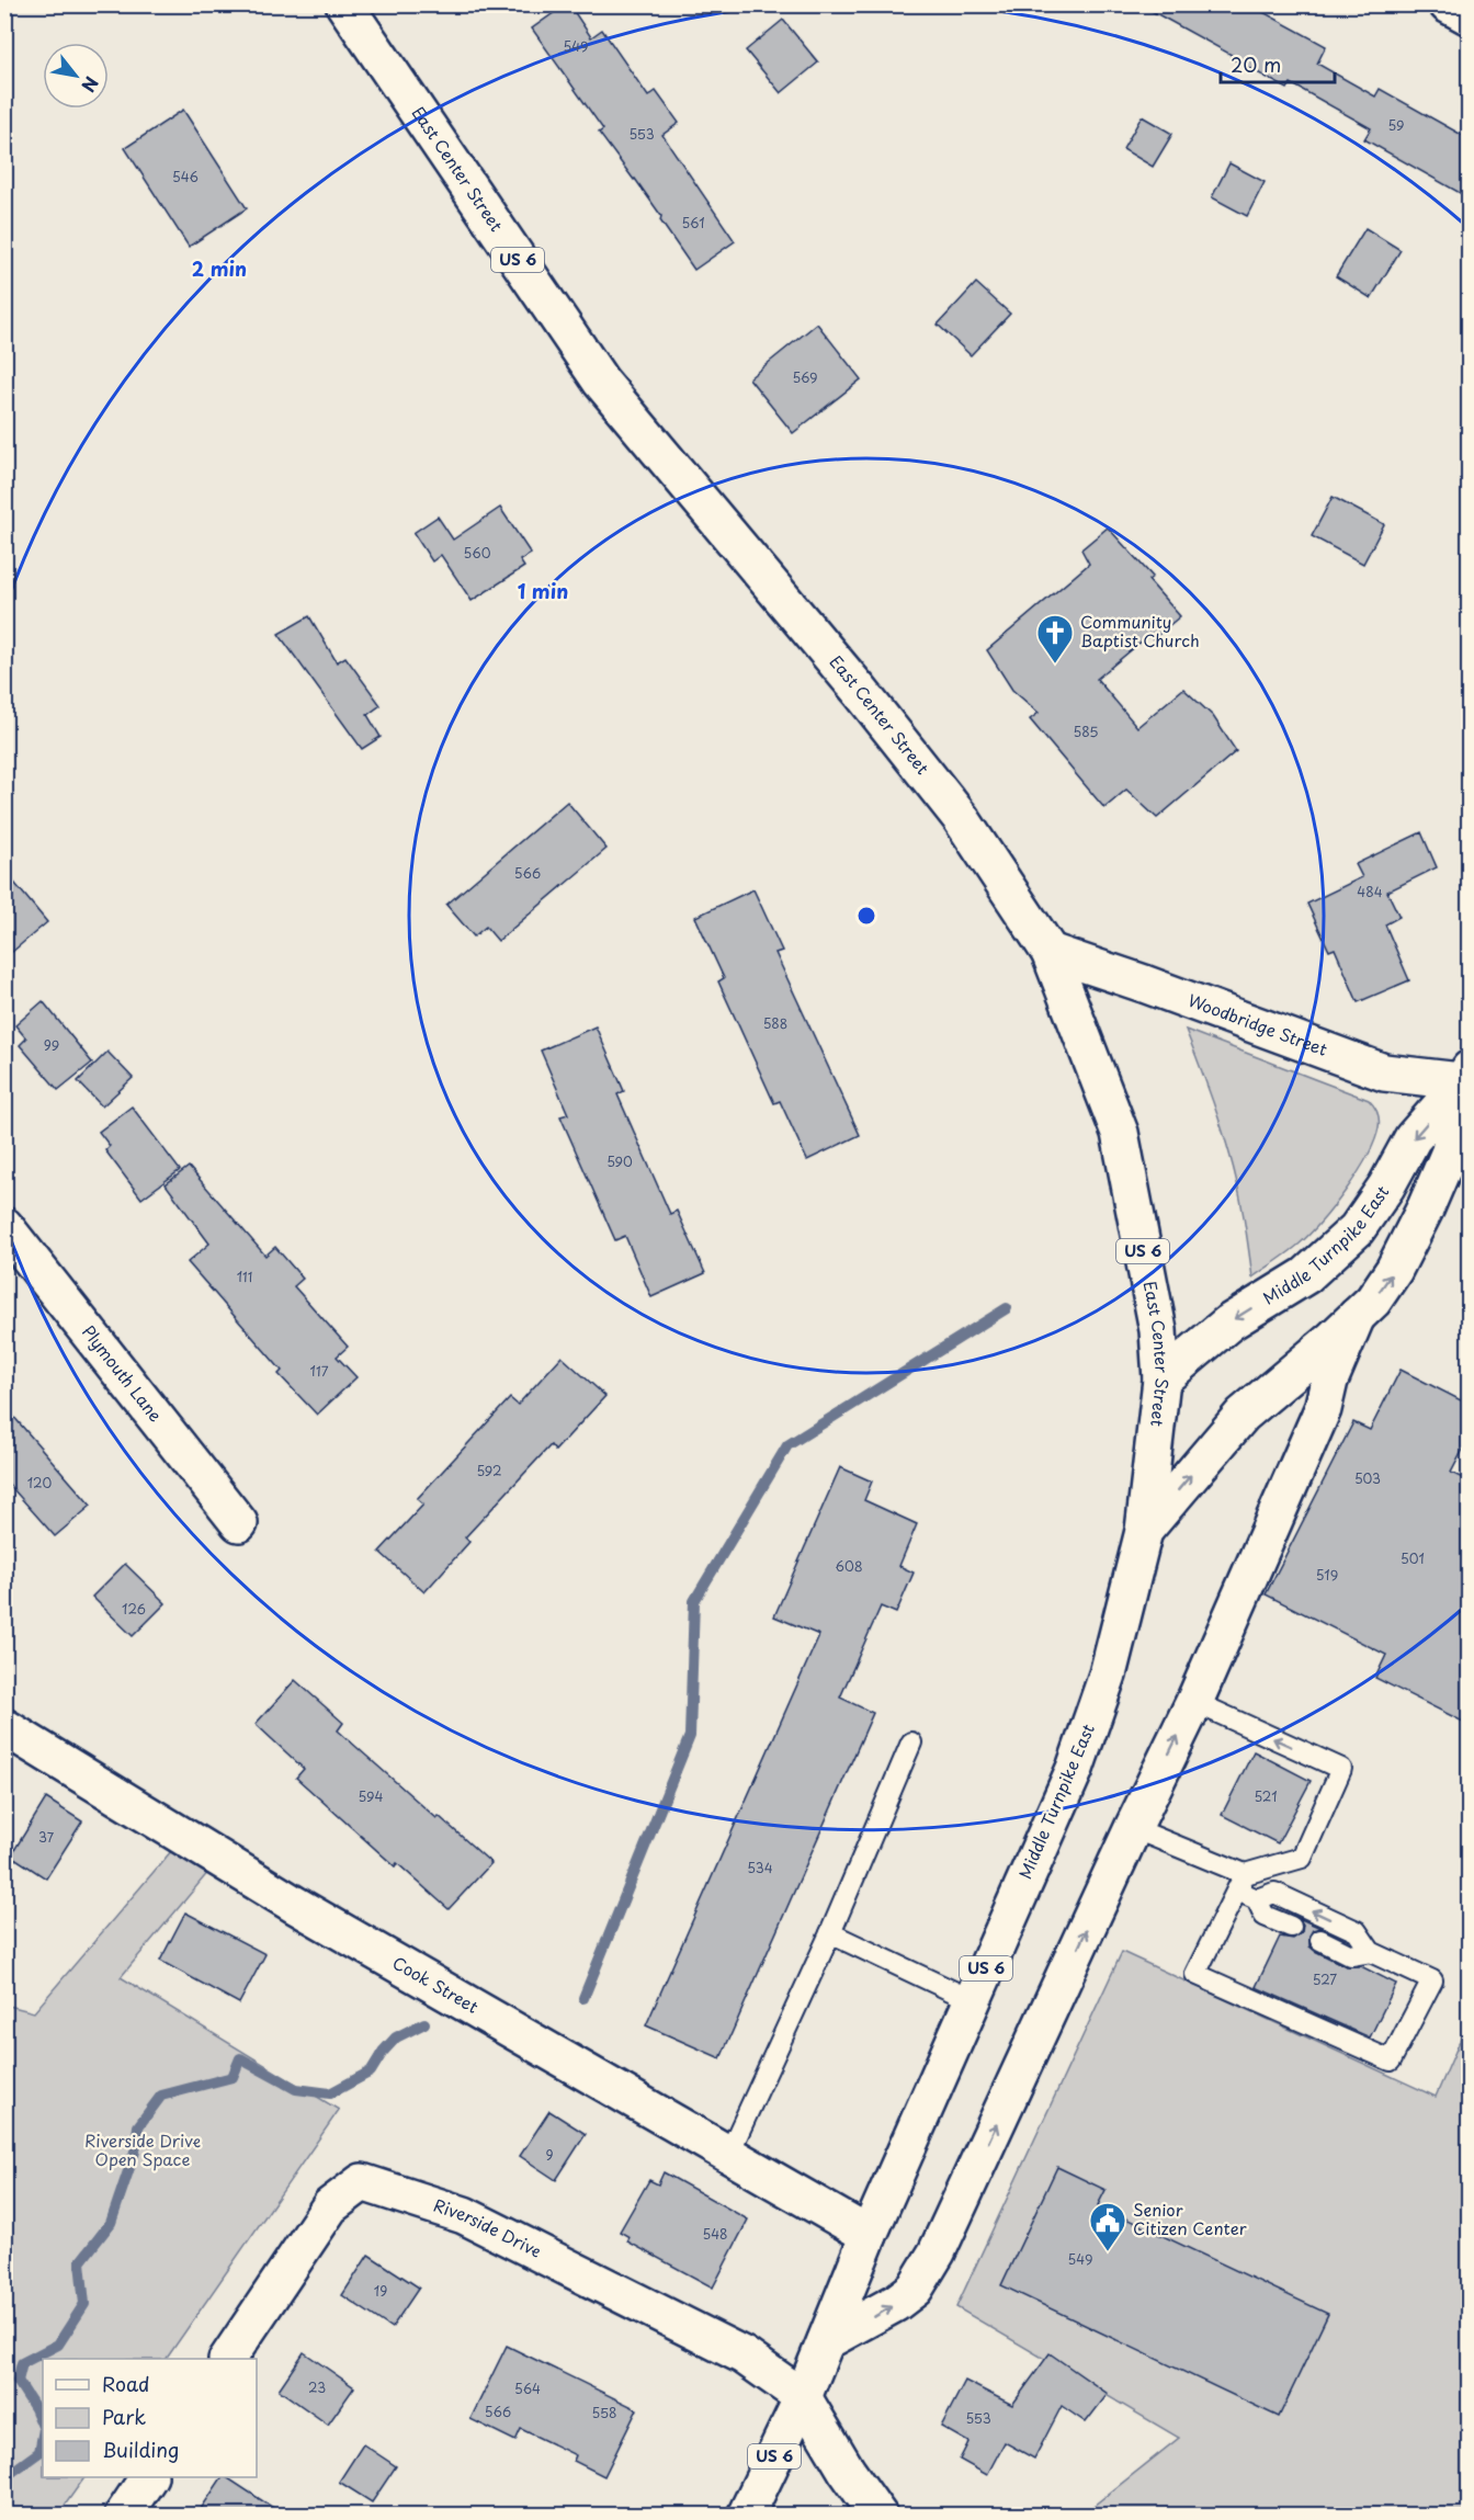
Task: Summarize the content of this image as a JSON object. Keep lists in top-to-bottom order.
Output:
{
  "streets": {
    "main road": [
      "East Center Street",
      "US 6",
      "Woodbridge Street",
      "Middle Turnpike East",
      "Plymouth Lane",
      "Cook Street",
      "Riverside Drive"
    ]
  },
  "crossings": [
    ["East Center Street", "Woodbridge Street"],
    ["East Center Street", "Middle Turnpike East"],
    ["Woodbridge Street", "Middle Turnpike East"],
    ["Middle Turnpike East", "Cook Street"],
    ["Middle Turnpike East", "Riverside Drive"]
  ],
  "parks": ["Riverside Drive Open Space"],
  "places": {
    "church": ["Community Baptist Church"],
    "public building": ["Senior Citizen Center"]
  },
  "house_numbers": [
    "549",
    "59",
    "553",
    "546",
    "561",
    "569",
    "560",
    "585",
    "566",
    "484",
    "588",
    "99",
    "590",
    "111",
    "117",
    "592",
    "503",
    "120",
    "501",
    "608",
    "519",
    "126",
    "594",
    "521",
    "37",
    "534",
    "527",
    "9",
    "548",
    "549",
    "19",
    "23",
    "564",
    "566",
    "558",
    "553"
  ],
  "legend": ["Road", "Park", "Building"],
  "scale_bar": "20 m",
  "north": "bottom right",
  "rings": ["2 min", "1 min"]
}
